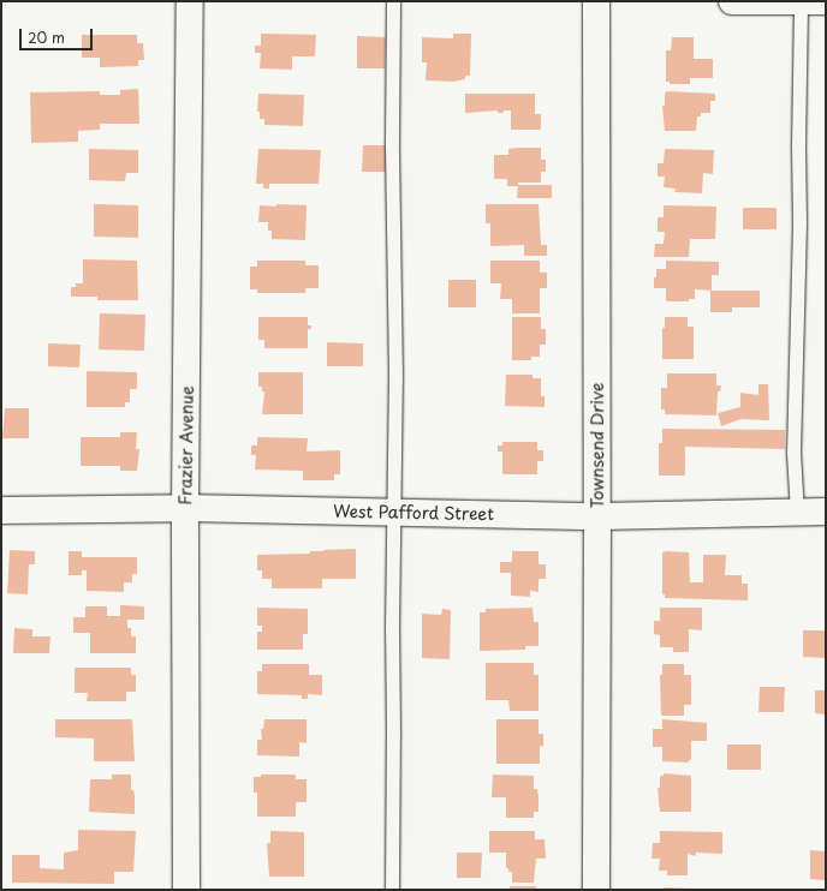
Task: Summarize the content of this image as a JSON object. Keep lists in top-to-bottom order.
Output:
{
  "streets": {
    "street": ["Frazier Avenue", "Townsend Drive", "West Pafford Street"]
  },
  "crossings": [
    ["Frazier Avenue", "West Pafford Street"],
    ["Townsend Drive", "West Pafford Street"]
  ],
  "scale_bar": "20 m"
}
